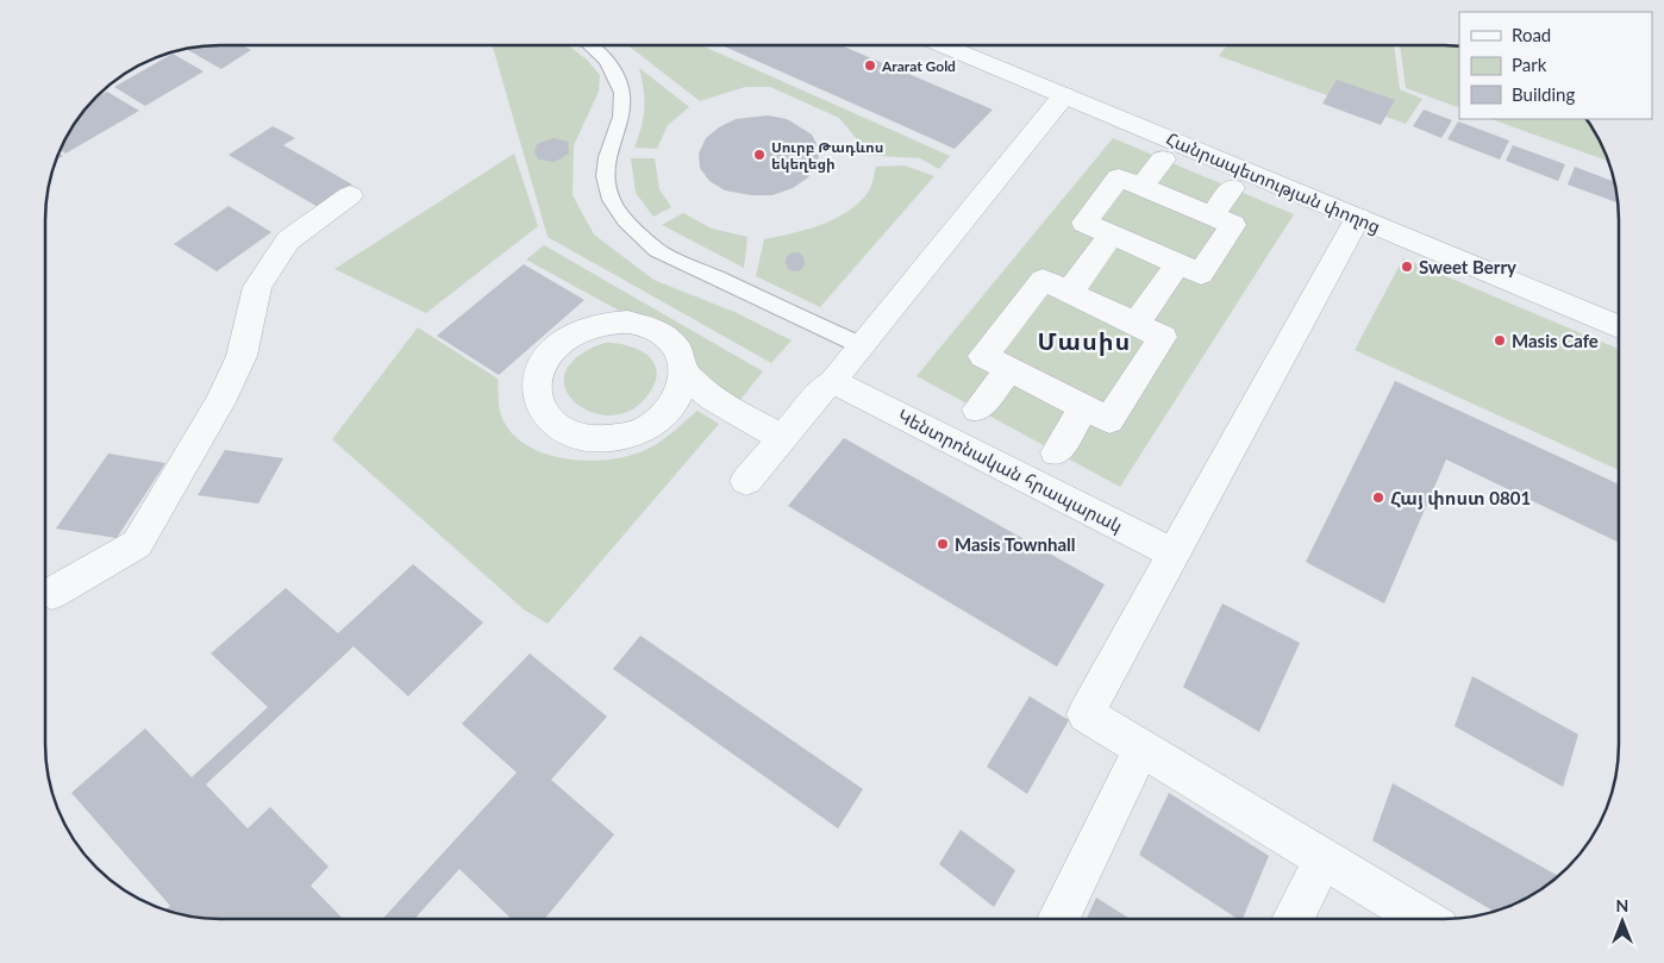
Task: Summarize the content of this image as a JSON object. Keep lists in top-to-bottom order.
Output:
{
  "streets": {
    "street": ["Հանրապետության փողոց", "Կենտրոնական հրապարակ"]
  },
  "districts": ["Մասիս"],
  "places": [
    "Ararat Gold",
    "Սուրբ Թադևոս եկեղեցի",
    "Sweet Berry",
    "Masis Cafe",
    "Հայ փոստ 0801",
    "Masis Townhall"
  ],
  "legend": ["Road", "Park", "Building"],
  "north": "top"
}
